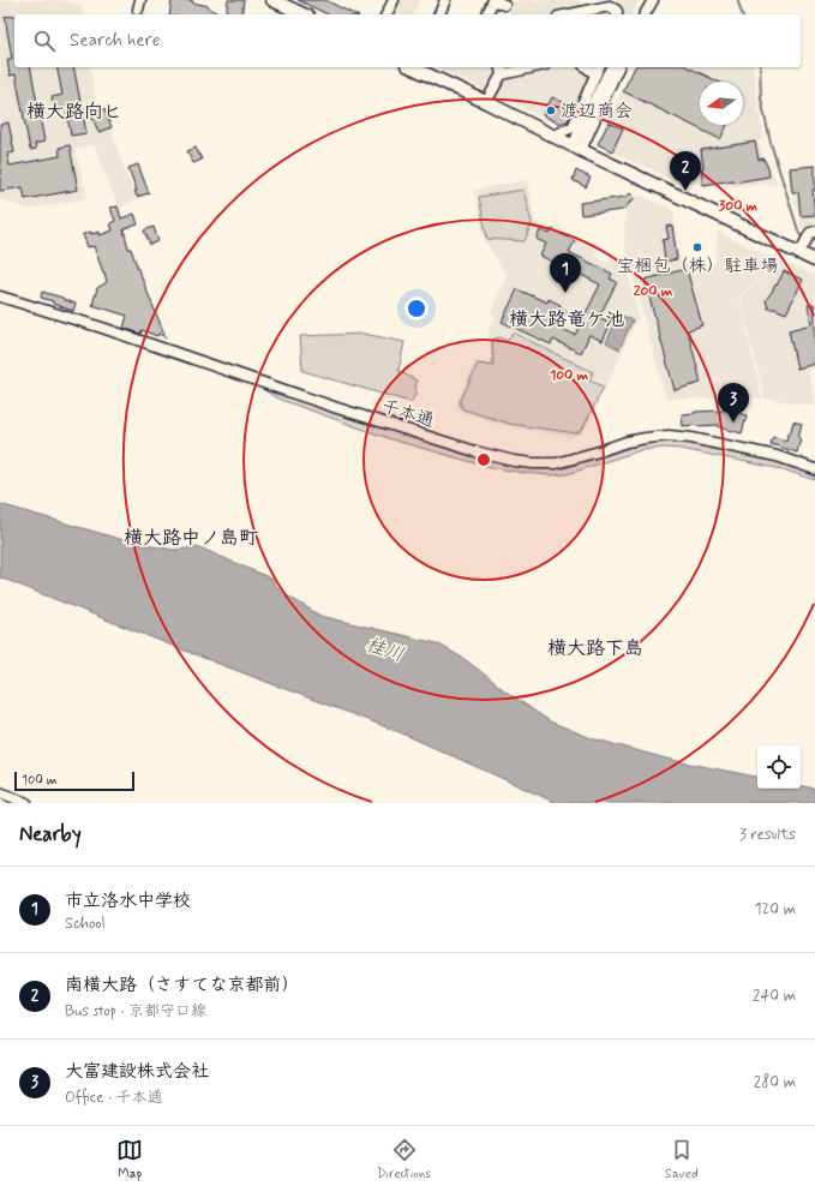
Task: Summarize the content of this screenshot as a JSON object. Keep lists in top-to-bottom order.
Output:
{
  "streets": {
    "street": ["千本通"]
  },
  "districts": [
    "横大路向ヒ",
    "横大路竜ケ池",
    "横大路中ノ島町",
    "横大路下島"
  ],
  "water": ["桂川"],
  "places": ["渡辺商会", "宝梱包（株）駐車場"],
  "scale_bar": "100 m",
  "north": "left",
  "page": {
    "search": "Search here",
    "pins": ["2", "1", "3"],
    "scale": "100 m",
    "heading": ["Nearby", "3 results"],
    "list": [
      {
        "mark": "1",
        "name": "市立洛水中学校",
        "note": "School",
        "value": "120 m"
      },
      {
        "mark": "2",
        "name": "南横大路（さすてな京都前）",
        "note": "Bus stop · 京都守口線",
        "value": "240 m"
      },
      {
        "mark": "3",
        "name": "大富建設株式会社",
        "note": "Office · 千本通",
        "value": "280 m"
      }
    ],
    "nav": ["Map", "Directions", "Saved"]
  },
  "rings": ["300 m", "200 m", "100 m"]
}
